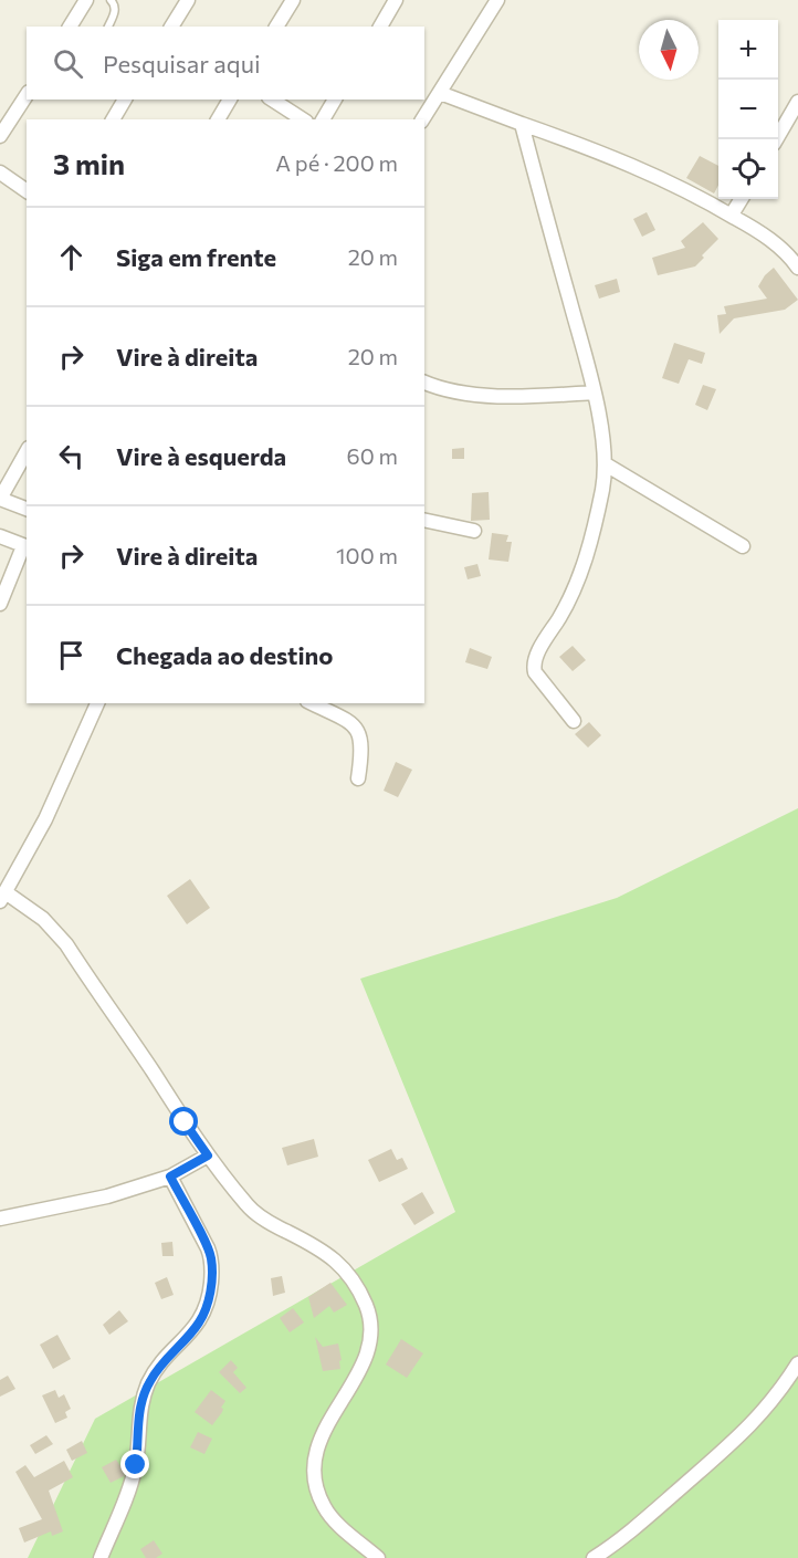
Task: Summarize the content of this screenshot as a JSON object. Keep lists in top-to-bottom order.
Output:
{
  "north": "bottom",
  "page": {
    "map_buttons": ["+", "−"],
    "search": "Pesquisar aqui",
    "heading": ["3 min", "A pé · 200 m"],
    "list": [
      ["Siga em frente", "20 m"],
      ["Vire à direita", "20 m"],
      ["Vire à esquerda", "60 m"],
      ["Vire à direita", "100 m"],
      "Chegada ao destino"
    ]
  }
}
